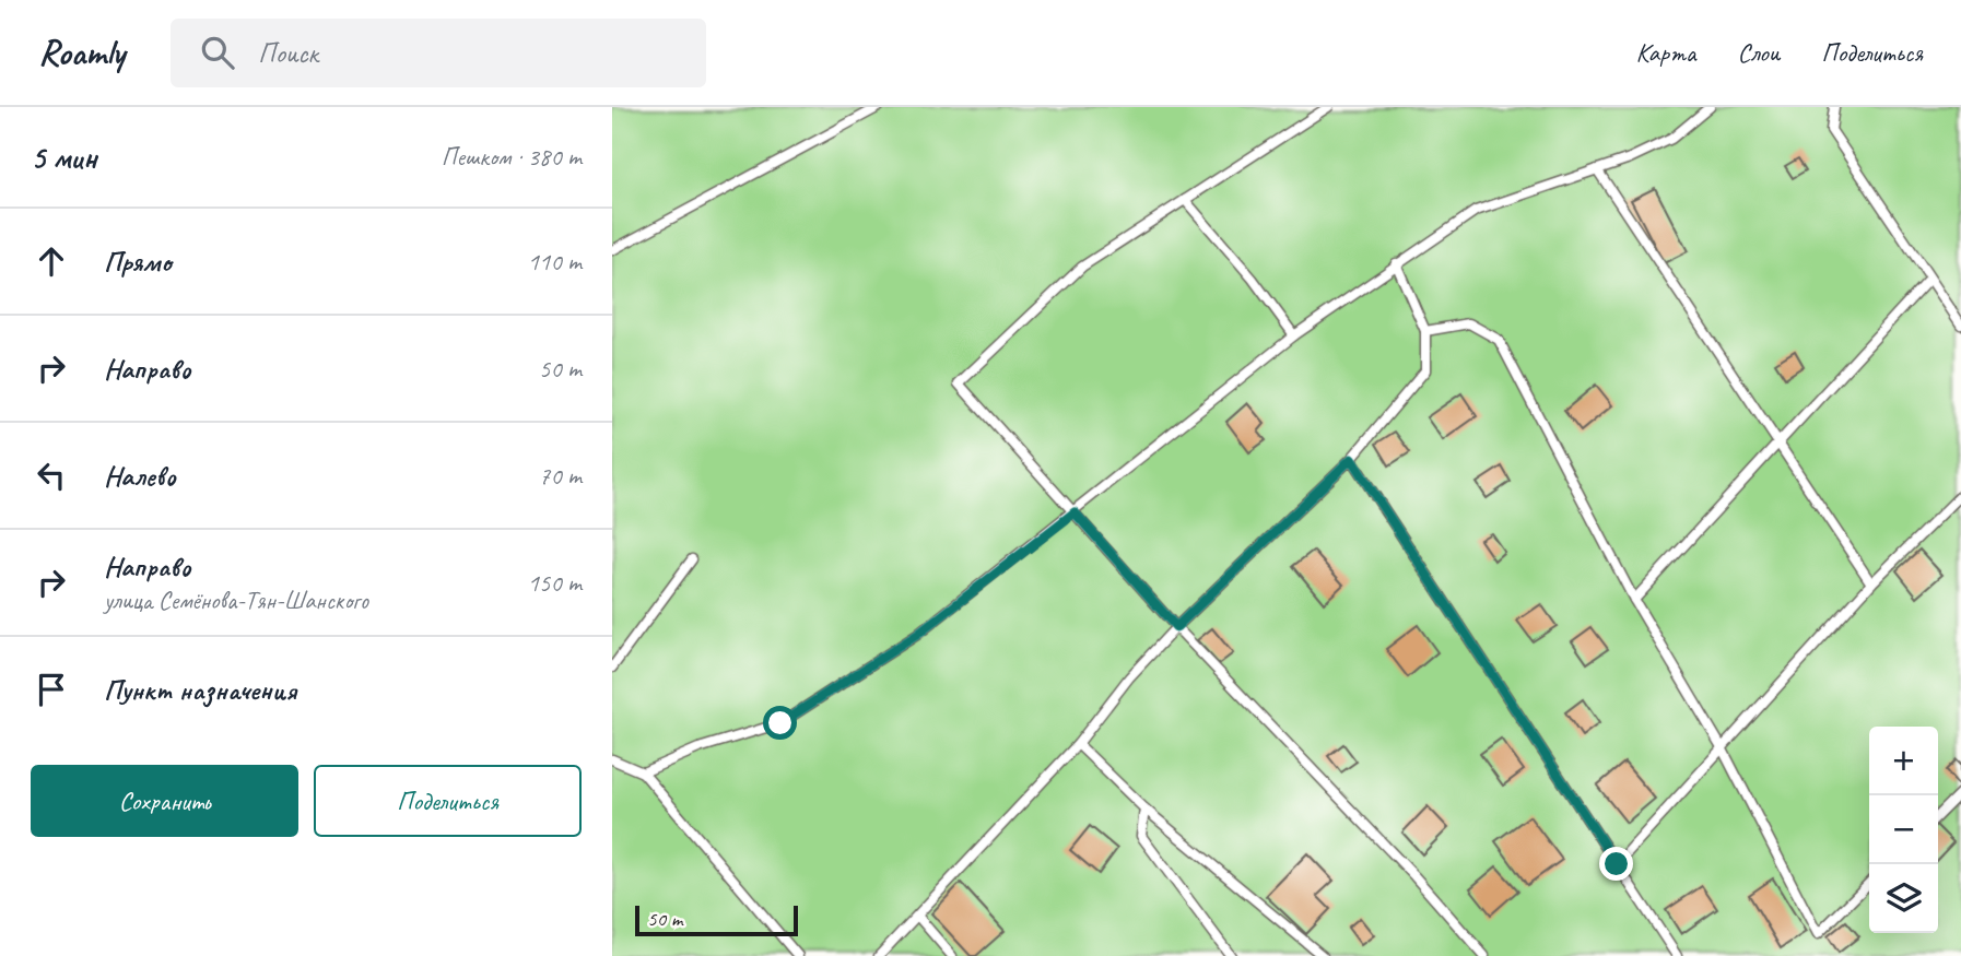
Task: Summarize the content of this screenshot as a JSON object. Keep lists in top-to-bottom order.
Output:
{
  "scale_bar": "50 m",
  "page": {
    "header": "Roamly",
    "search": "Поиск",
    "nav": ["Карта", "Слои", "Поделиться"],
    "heading": ["5 мин", "Пешком · 380 m"],
    "list": [
      ["Прямо", "110 m"],
      ["Направо", "50 m"],
      ["Налево", "70 m"],
      ["Направо", "улица Семёнова-Тян-Шанского", "150 m"],
      "Пункт назначения"
    ],
    "map_buttons": ["+", "−"],
    "buttons": ["Сохранить", "Поделиться"],
    "scale": "50 m"
  }
}
